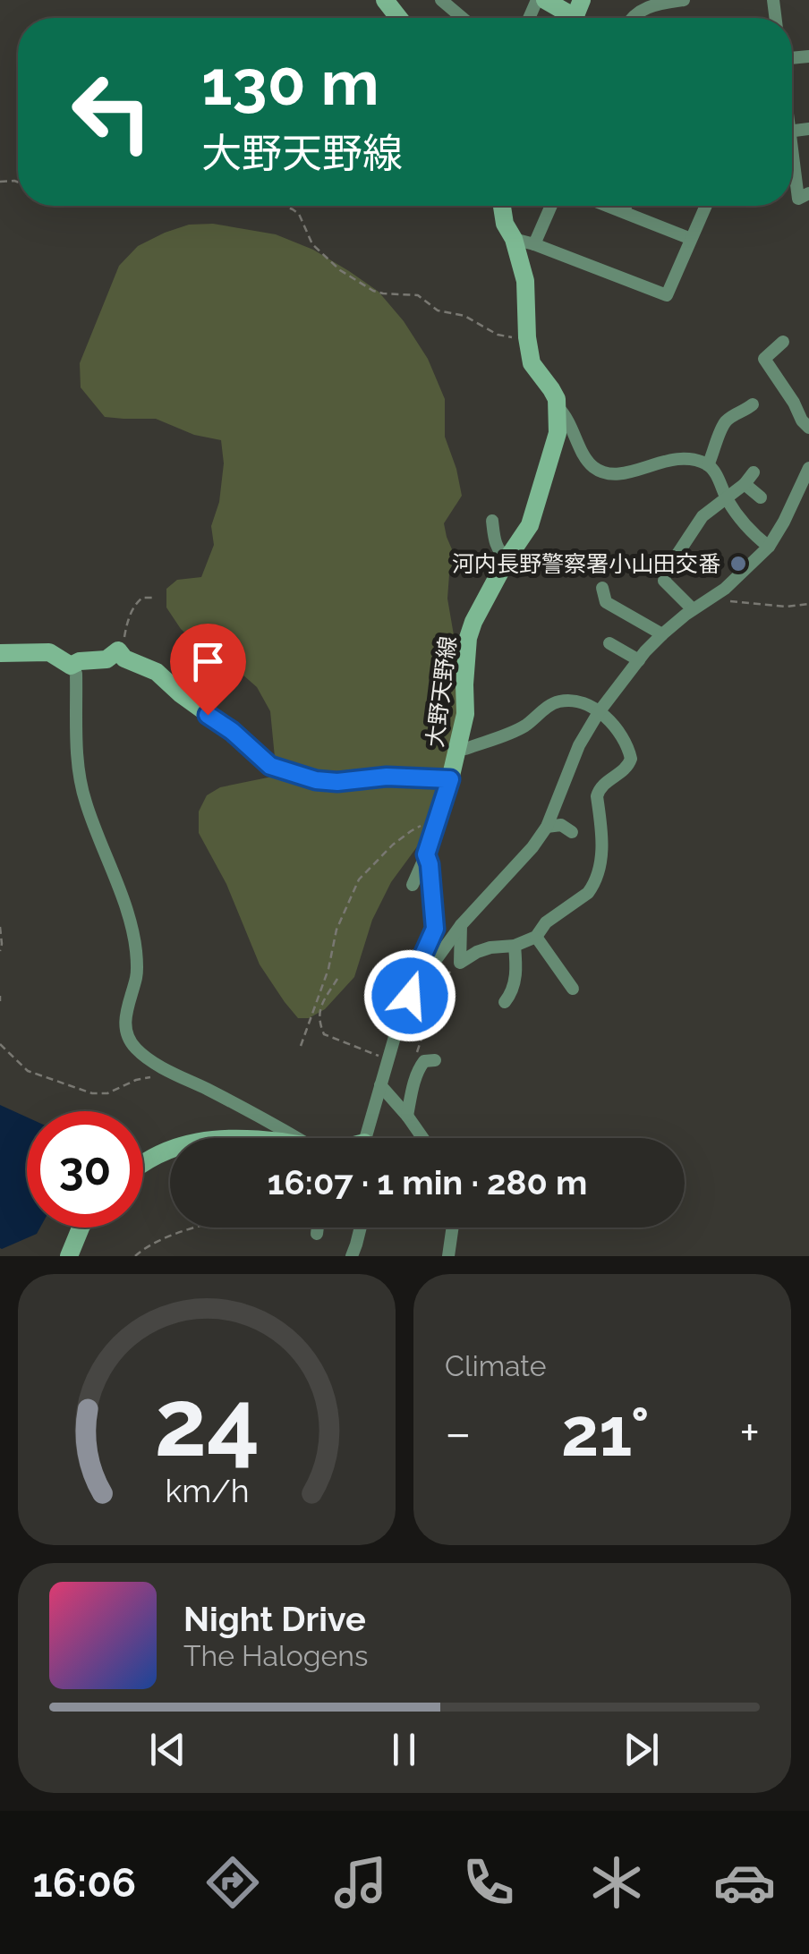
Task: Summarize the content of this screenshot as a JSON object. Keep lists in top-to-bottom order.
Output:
{
  "streets": {
    "main road": ["大野天野線"]
  },
  "places": ["河内長野警察署小山田交番"],
  "page": {
    "turn": ["130 m", "大野天野線"],
    "limit": "30",
    "trip": "16:07 · 1 min · 280 m",
    "tile": "Climate",
    "heat": ["−", "21°", "+"],
    "song": ["Night Drive", "The Halogens"],
    "tabs": "16:06",
    "gauge": ["24", "km/h"]
  }
}
